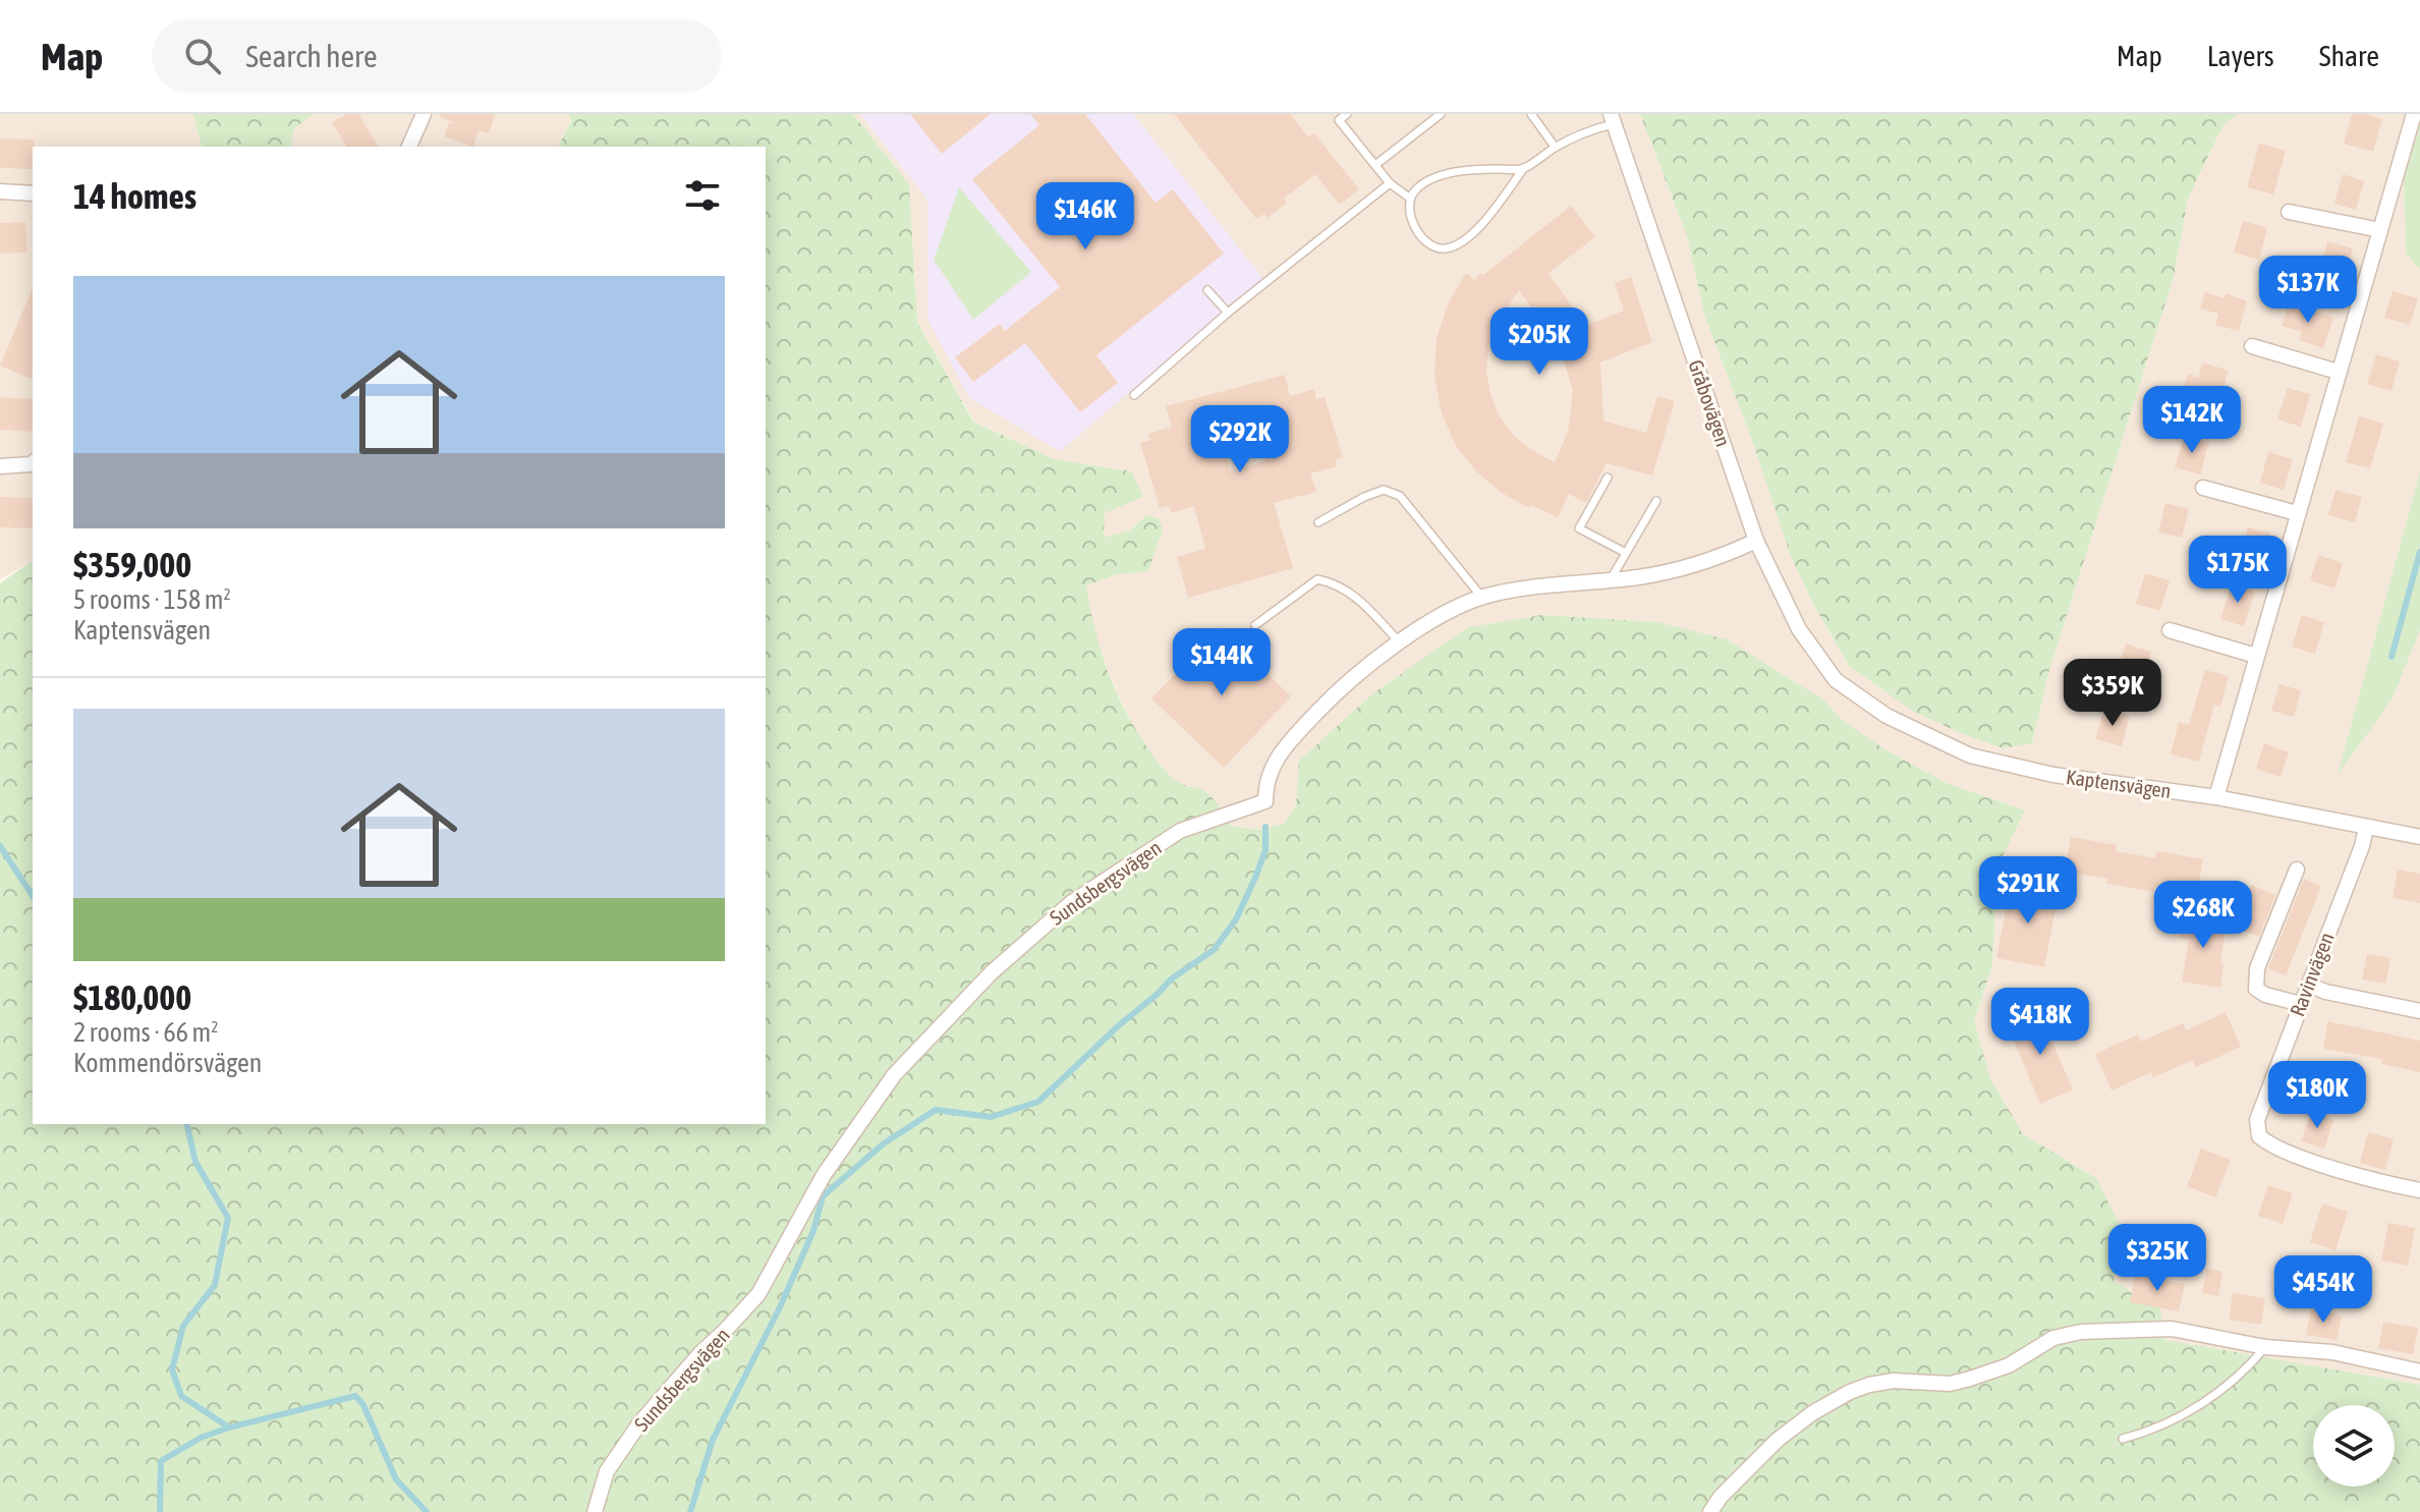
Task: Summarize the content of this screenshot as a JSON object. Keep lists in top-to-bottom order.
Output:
{
  "streets": {
    "street": [
      "Gråbovägen",
      "Kaptensvägen",
      "Sundsbergsvägen",
      "Ravinvägen"
    ]
  },
  "crossings": [
    ["Gråbovägen", "Kaptensvägen"],
    ["Gråbovägen", "Sundsbergsvägen"],
    ["Kaptensvägen", "Ravinvägen"]
  ],
  "page": {
    "header": "Map",
    "search": "Search here",
    "nav": ["Map", "Layers", "Share"],
    "heading": "14 homes",
    "price": [
      "$146K",
      "$137K",
      "$205K",
      "$142K",
      "$292K",
      "$175K",
      "$144K",
      "$359K",
      "$291K",
      "$268K",
      "$418K",
      "$180K",
      "$325K",
      "$454K"
    ],
    "list": [
      {
        "name": "$359,000",
        "note": "5 rooms · 158 m² · Kaptensvägen"
      },
      {
        "name": "$180,000",
        "note": "2 rooms · 66 m² · Kommendörsvägen"
      }
    ]
  }
}
